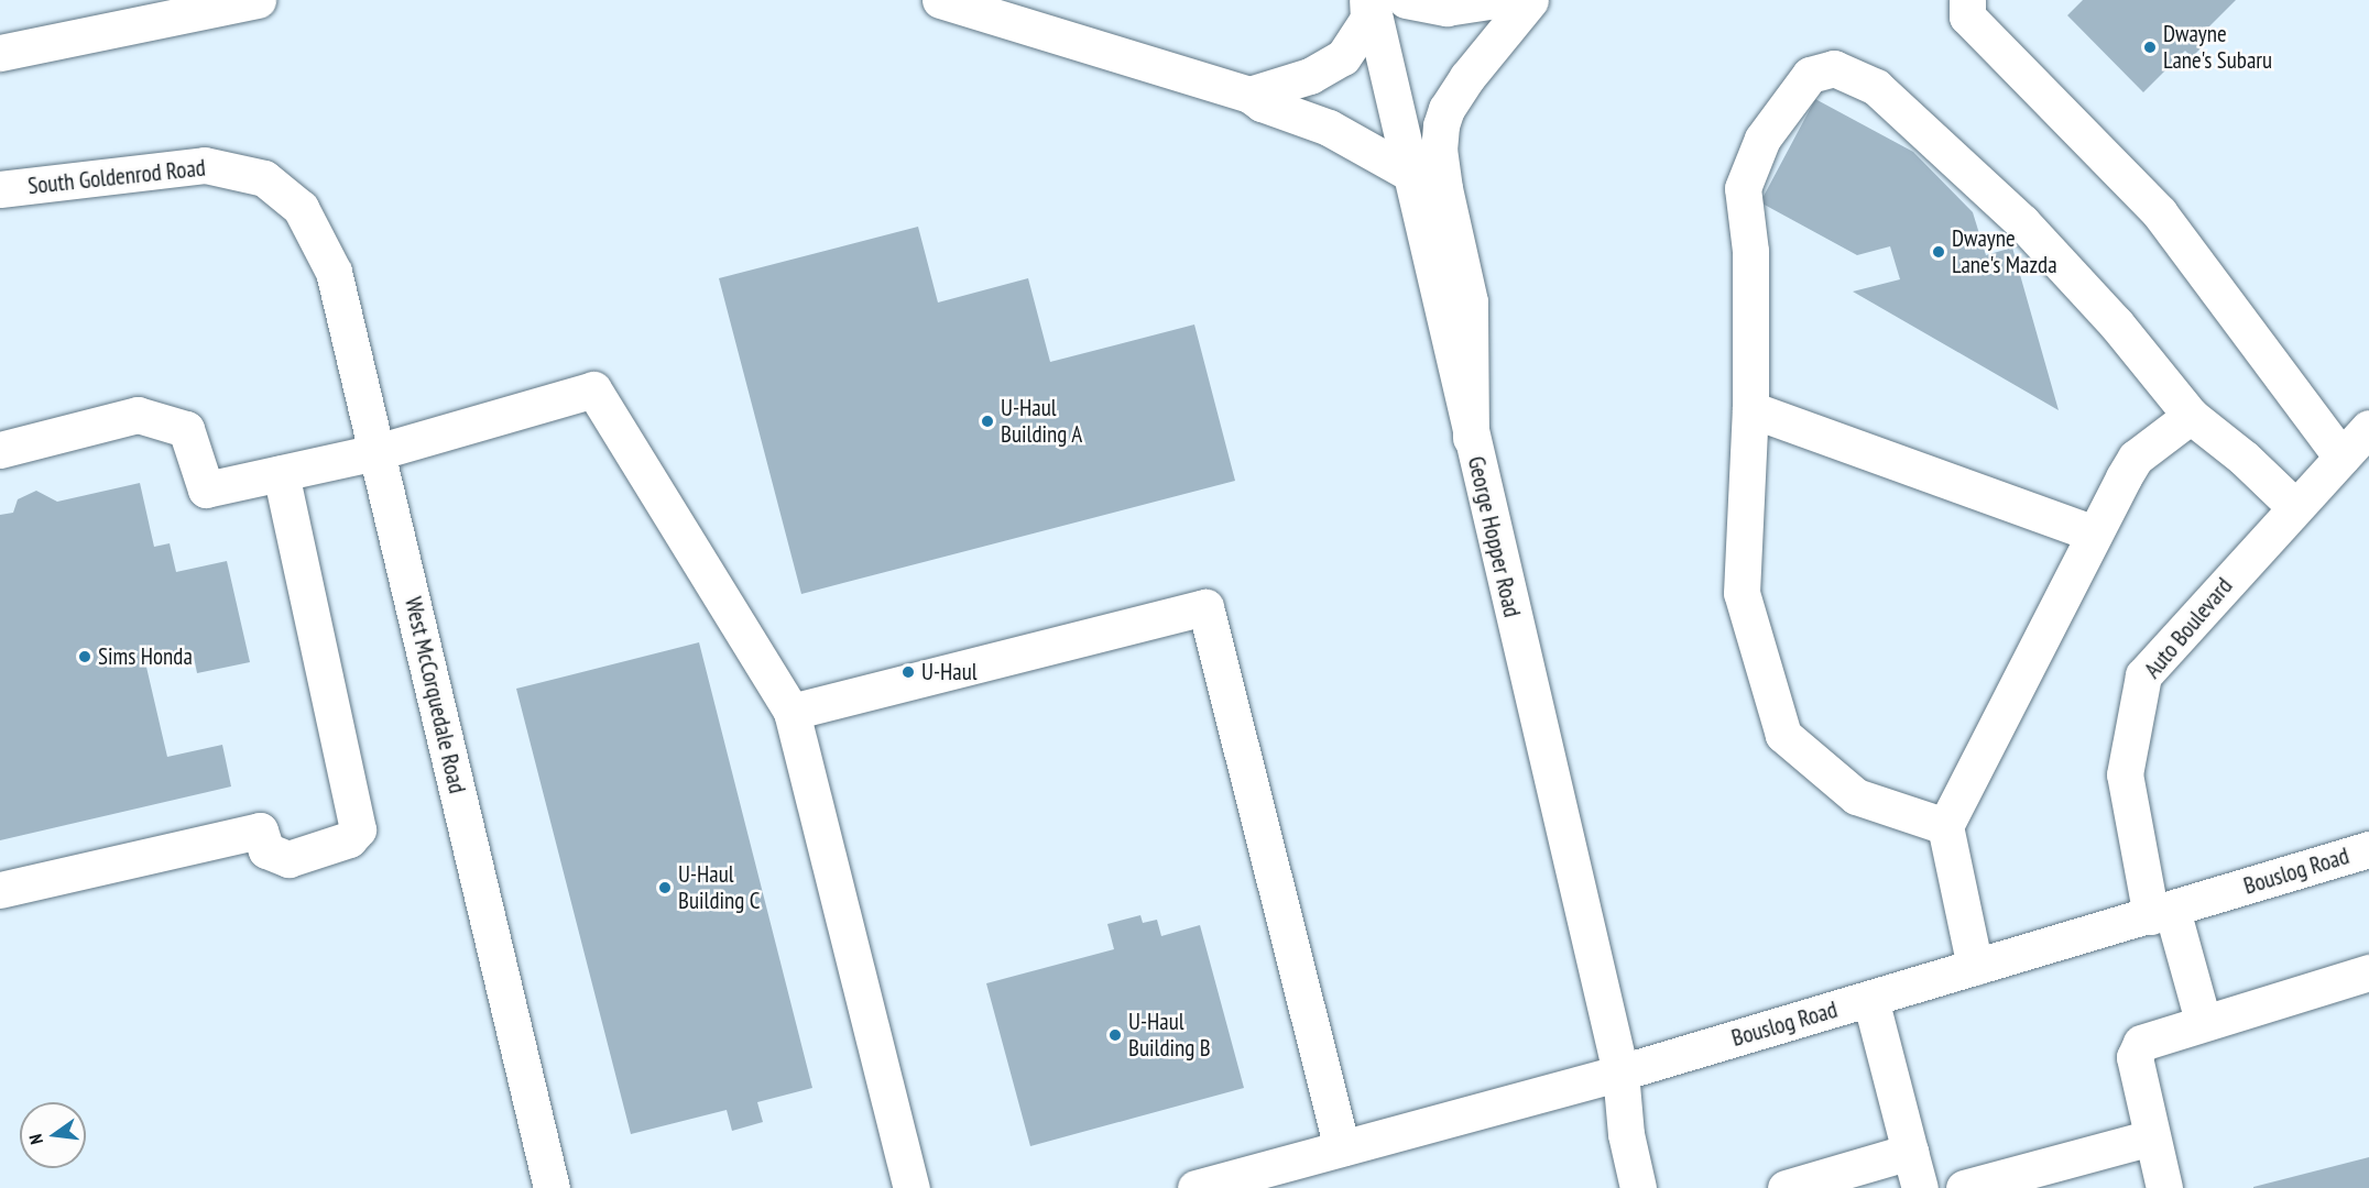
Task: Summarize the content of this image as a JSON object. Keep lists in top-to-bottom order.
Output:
{
  "streets": {
    "main road": [
      "South Goldenrod Road",
      "George Hopper Road",
      "Auto Boulevard",
      "West McCorquedale Road",
      "Bouslog Road"
    ]
  },
  "crossings": [
    ["South Goldenrod Road", "West McCorquedale Road"],
    ["George Hopper Road", "Bouslog Road"],
    ["Auto Boulevard", "Bouslog Road"]
  ],
  "places": [
    "Dwayne Lane's Subaru",
    "Dwayne Lane's Mazda",
    "U-Haul Building A",
    "Sims Honda",
    "U-Haul",
    "U-Haul Building C",
    "U-Haul Building B"
  ],
  "north": "left"
}
